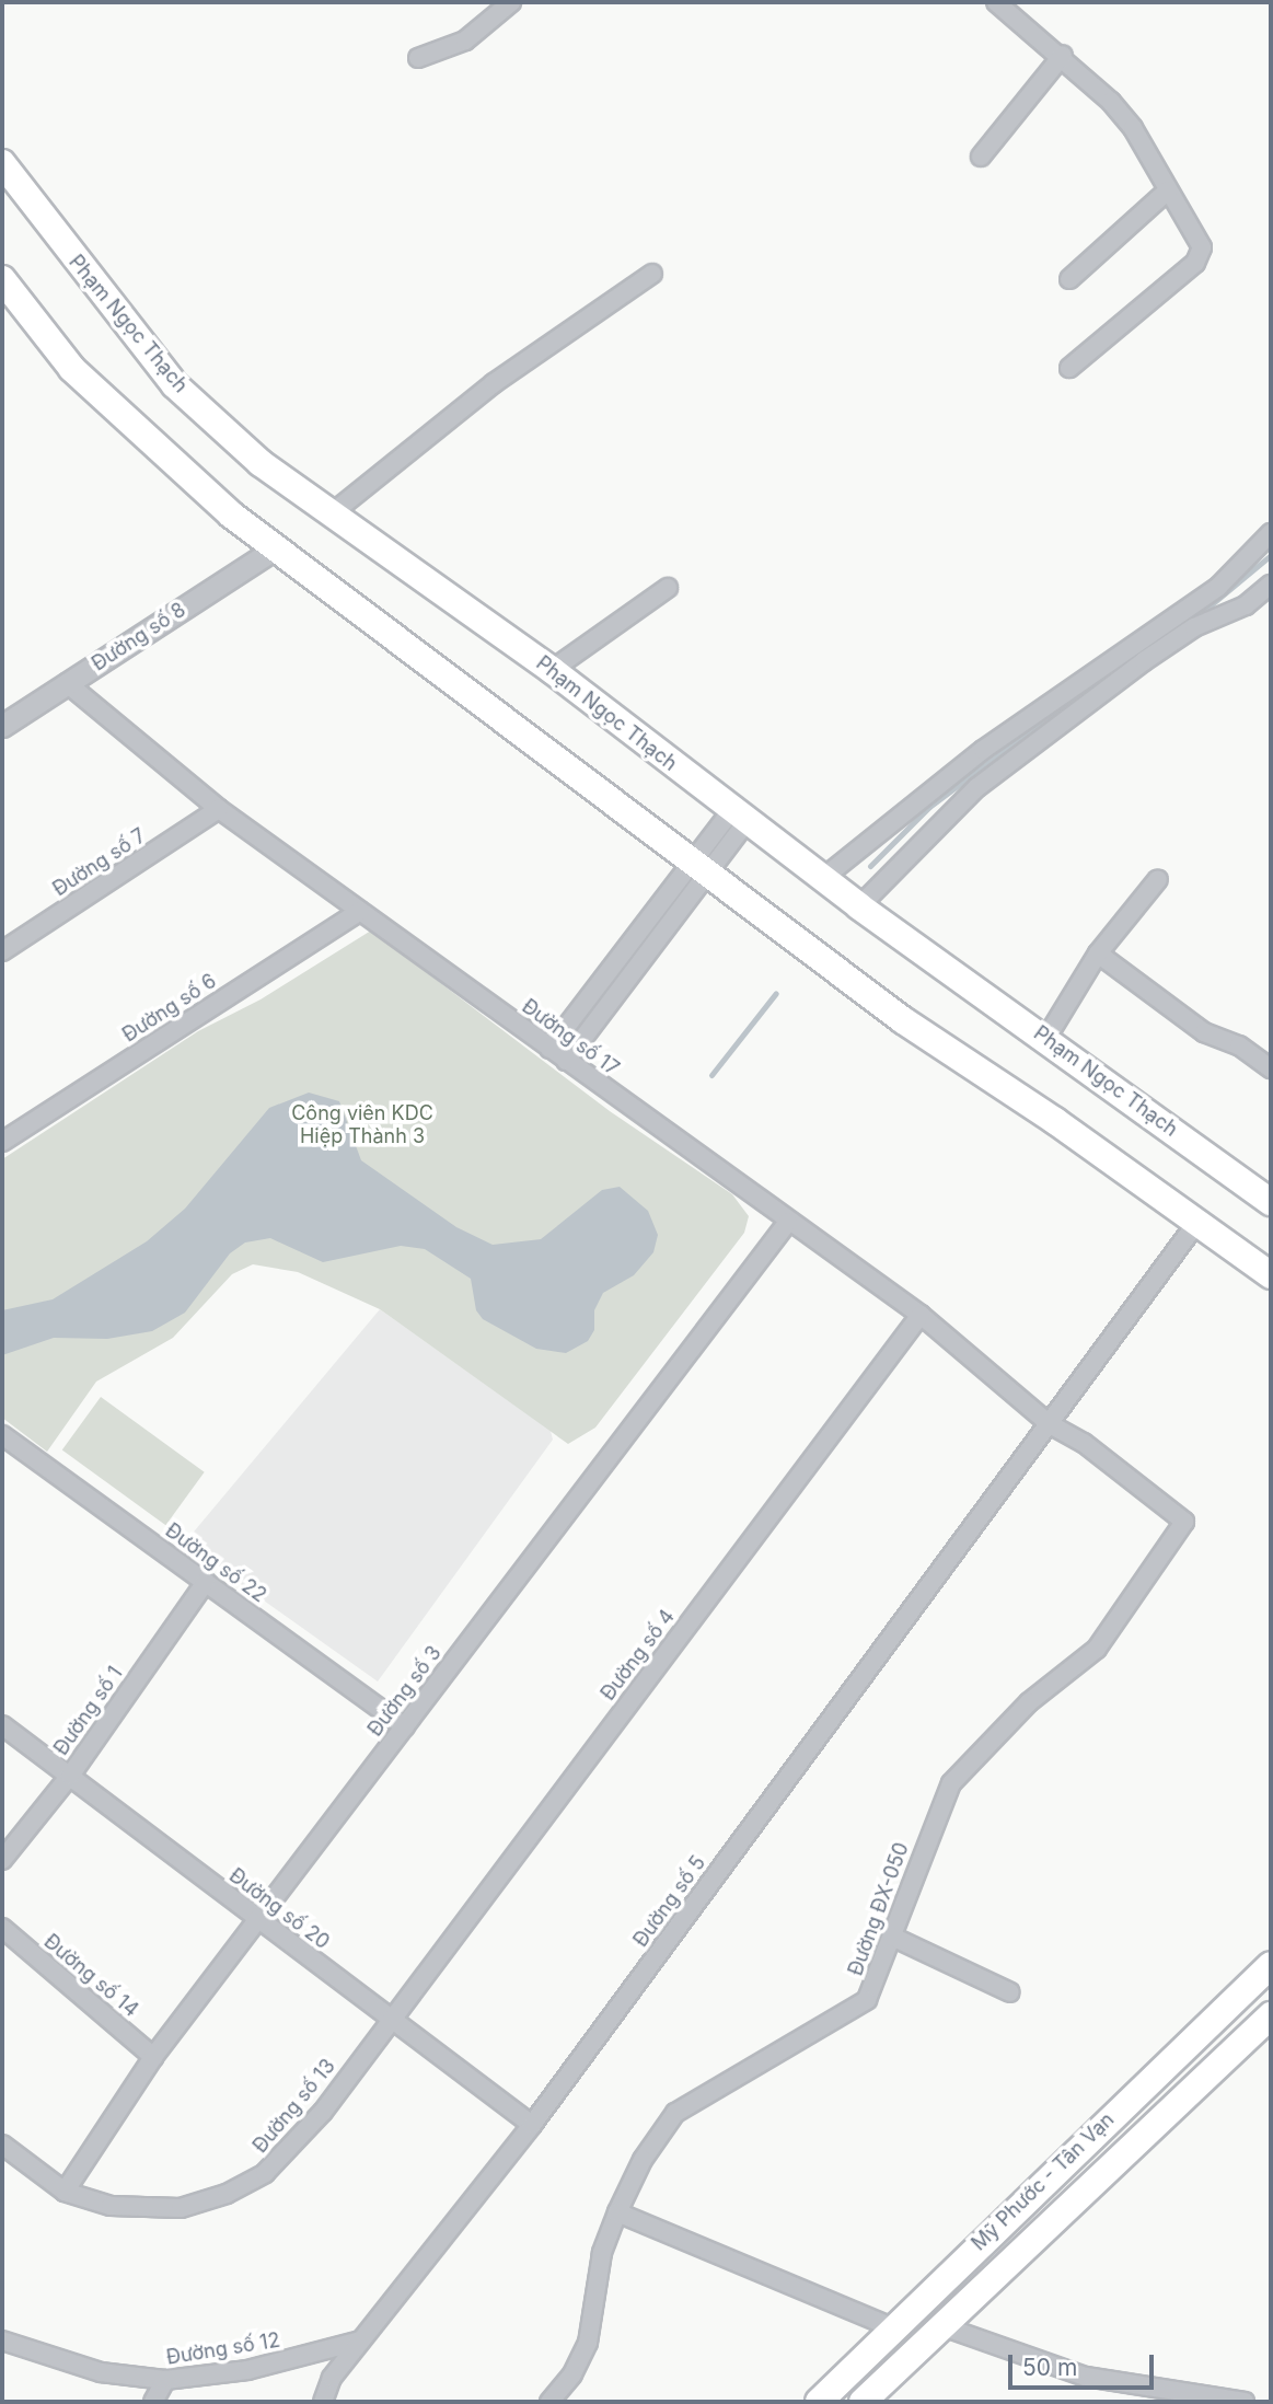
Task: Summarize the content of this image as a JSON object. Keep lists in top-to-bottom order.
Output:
{
  "streets": {
    "main road": ["Phạm Ngọc Thạch", "Mỹ Phước - Tân Vạn"],
    "street": [
      "Đường số 8",
      "Đường số 7",
      "Đường số 6",
      "Đường số 17",
      "Đường số 22",
      "Đường số 4",
      "Đường số 3",
      "Đường số 1",
      "Đường số 5",
      "Đường số 20",
      "Đường ĐX-050",
      "Đường số 14",
      "Đường số 13",
      "Đường số 12"
    ]
  },
  "crossings": [
    ["Đường số 8", "Đường số 17"],
    ["Đường số 7", "Đường số 17"],
    ["Đường số 6", "Đường số 17"],
    ["Đường số 17", "Đường số 4"],
    ["Đường số 17", "Đường số 3"],
    ["Đường số 17", "Đường số 5"],
    ["Đường số 17", "Đường ĐX-050"],
    ["Đường số 22", "Đường số 3"],
    ["Đường số 22", "Đường số 1"],
    ["Đường số 4", "Đường số 20"],
    ["Đường số 4", "Đường số 13"],
    ["Đường số 3", "Đường số 20"],
    ["Đường số 3", "Đường số 14"],
    ["Đường số 3", "Đường số 13"],
    ["Đường số 1", "Đường số 20"],
    ["Đường số 5", "Đường số 20"],
    ["Đường số 5", "Đường số 12"],
    ["Đường số 20", "Đường số 13"]
  ],
  "parks": ["Công viên KDC Hiệp Thành 3"],
  "scale_bar": "50 m"
}
